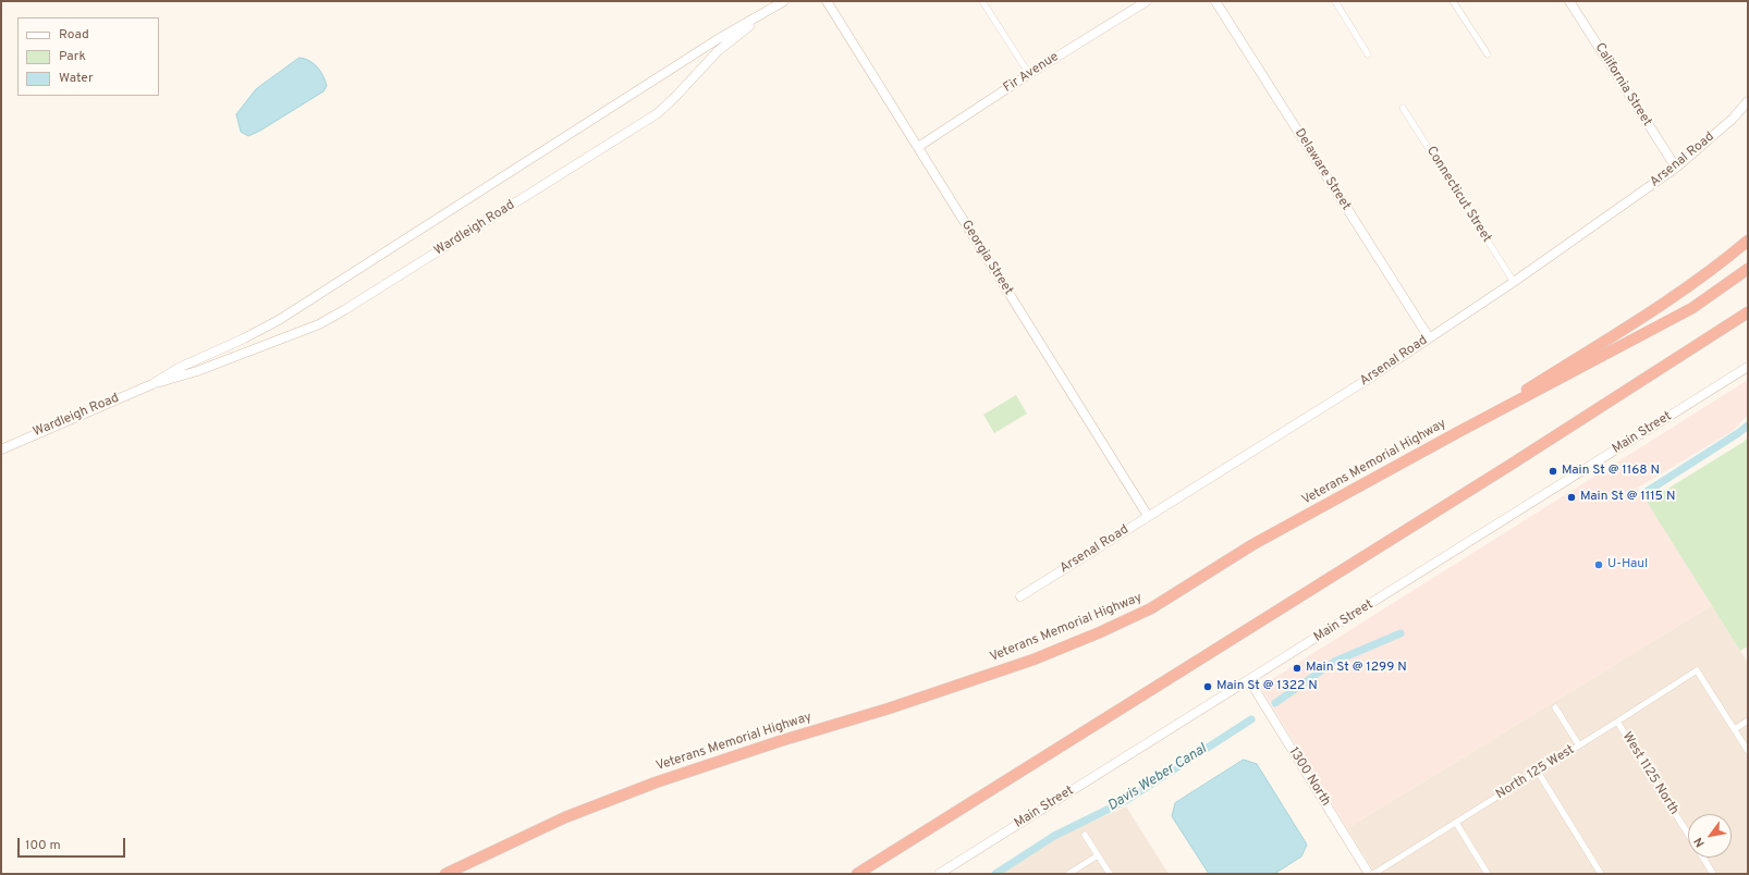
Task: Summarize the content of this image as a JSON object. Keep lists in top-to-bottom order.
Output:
{
  "streets": {
    "highway": ["Veterans Memorial Highway"],
    "street": [
      "Fir Avenue",
      "California Street",
      "Arsenal Road",
      "Delaware Street",
      "Connecticut Street",
      "Wardleigh Road",
      "Georgia Street",
      "Main Street",
      "North 125 West",
      "West 1125 North",
      "1300 North"
    ]
  },
  "crossings": [
    ["Fir Avenue", "Georgia Street"],
    ["California Street", "Arsenal Road"],
    ["Arsenal Road", "Delaware Street"],
    ["Arsenal Road", "Connecticut Street"],
    ["Arsenal Road", "Georgia Street"],
    ["Main Street", "1300 North"],
    ["North 125 West", "West 1125 North"]
  ],
  "water": ["Davis Weber Canal"],
  "places": [
    "Main St @ 1168 N",
    "Main St @ 1115 N",
    "U-Haul",
    "Main St @ 1299 N",
    "Main St @ 1322 N"
  ],
  "legend": ["Road", "Park", "Water"],
  "scale_bar": "100 m",
  "north": "bottom left"
}
